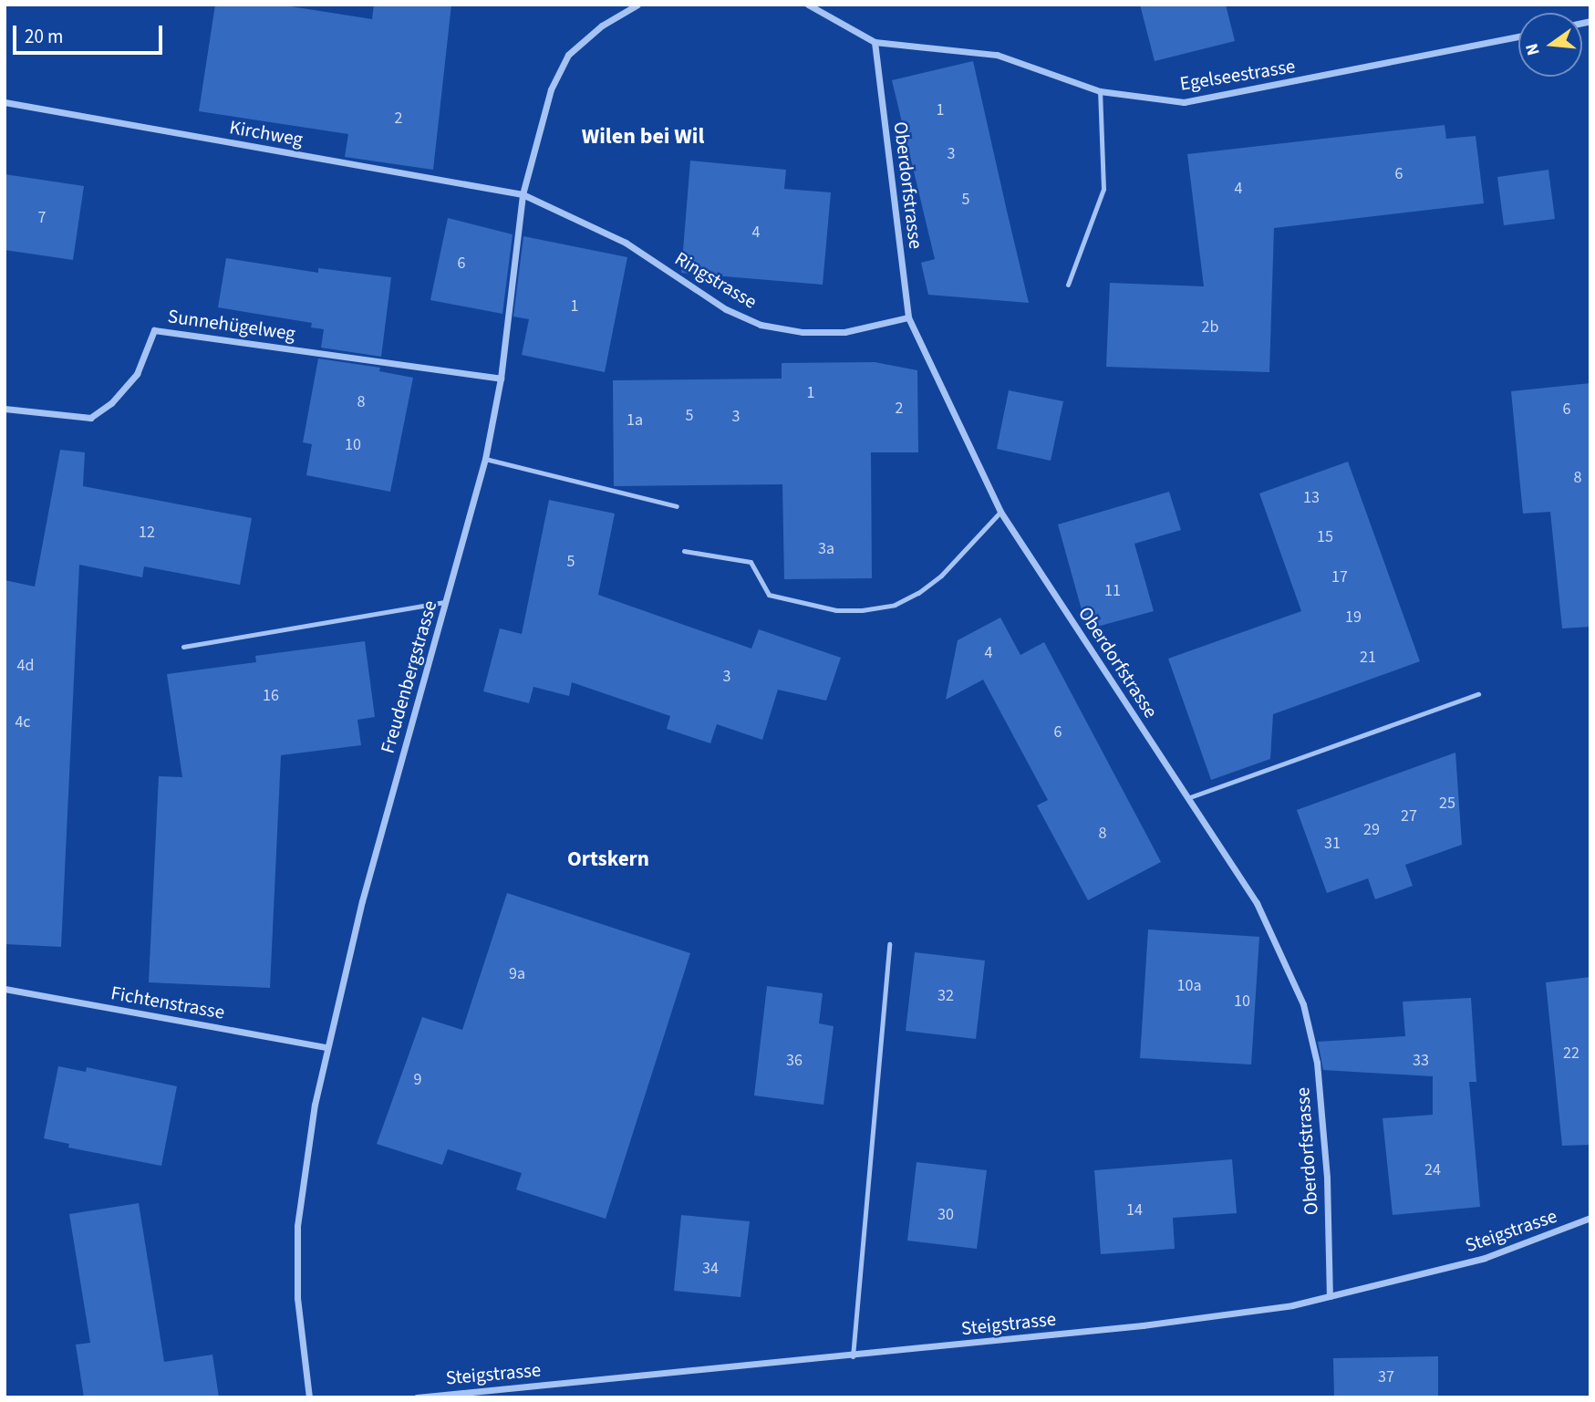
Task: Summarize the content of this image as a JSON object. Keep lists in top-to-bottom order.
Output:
{
  "streets": {
    "street": [
      "Egelseestrasse",
      "Kirchweg",
      "Oberdorfstrasse",
      "Ringstrasse",
      "Sunnehügelweg",
      "Freudenbergstrasse",
      "Fichtenstrasse",
      "Steigstrasse"
    ]
  },
  "crossings": [
    ["Egelseestrasse", "Oberdorfstrasse"],
    ["Kirchweg", "Ringstrasse"],
    ["Kirchweg", "Freudenbergstrasse"],
    ["Oberdorfstrasse", "Ringstrasse"],
    ["Oberdorfstrasse", "Steigstrasse"],
    ["Ringstrasse", "Freudenbergstrasse"],
    ["Sunnehügelweg", "Freudenbergstrasse"],
    ["Freudenbergstrasse", "Fichtenstrasse"]
  ],
  "districts": ["Wilen bei Wil", "Ortskern"],
  "house_numbers": [
    "1",
    "2",
    "3",
    "6",
    "4",
    "5",
    "7",
    "4",
    "6",
    "1",
    "2b",
    "1",
    "8",
    "2",
    "6",
    "5",
    "3",
    "1a",
    "10",
    "8",
    "13",
    "12",
    "15",
    "3a",
    "5",
    "17",
    "11",
    "19",
    "4",
    "21",
    "4d",
    "3",
    "16",
    "4c",
    "6",
    "25",
    "27",
    "29",
    "8",
    "31",
    "9a",
    "10a",
    "32",
    "10",
    "22",
    "36",
    "33",
    "9",
    "24",
    "14",
    "30",
    "34",
    "37"
  ],
  "scale_bar": "20 m",
  "north": "left"
}
